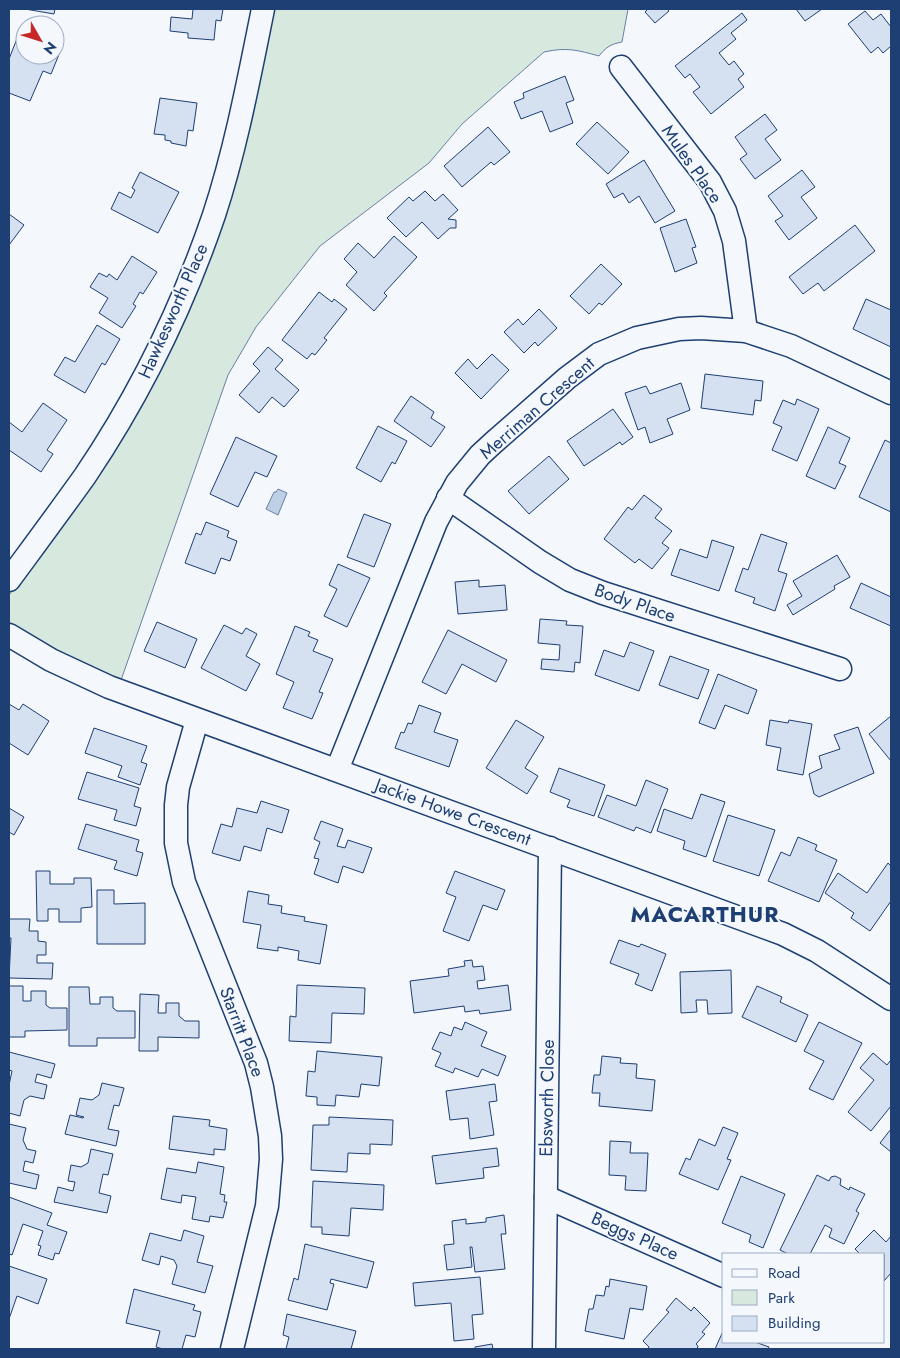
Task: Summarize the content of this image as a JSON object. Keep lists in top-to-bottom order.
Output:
{
  "streets": {
    "street": [
      "Mules Place",
      "Hawkesworth Place",
      "Merriman Crescent",
      "Body Place",
      "Jackie Howe Crescent",
      "Starritt Place",
      "Ebsworth Close",
      "Beggs Place"
    ]
  },
  "crossings": [
    ["Mules Place", "Merriman Crescent"],
    ["Merriman Crescent", "Body Place"],
    ["Merriman Crescent", "Jackie Howe Crescent"],
    ["Jackie Howe Crescent", "Starritt Place"],
    ["Jackie Howe Crescent", "Ebsworth Close"],
    ["Ebsworth Close", "Beggs Place"]
  ],
  "districts": ["MACARTHUR"],
  "legend": ["Road", "Park", "Building"],
  "north": "bottom right"
}
